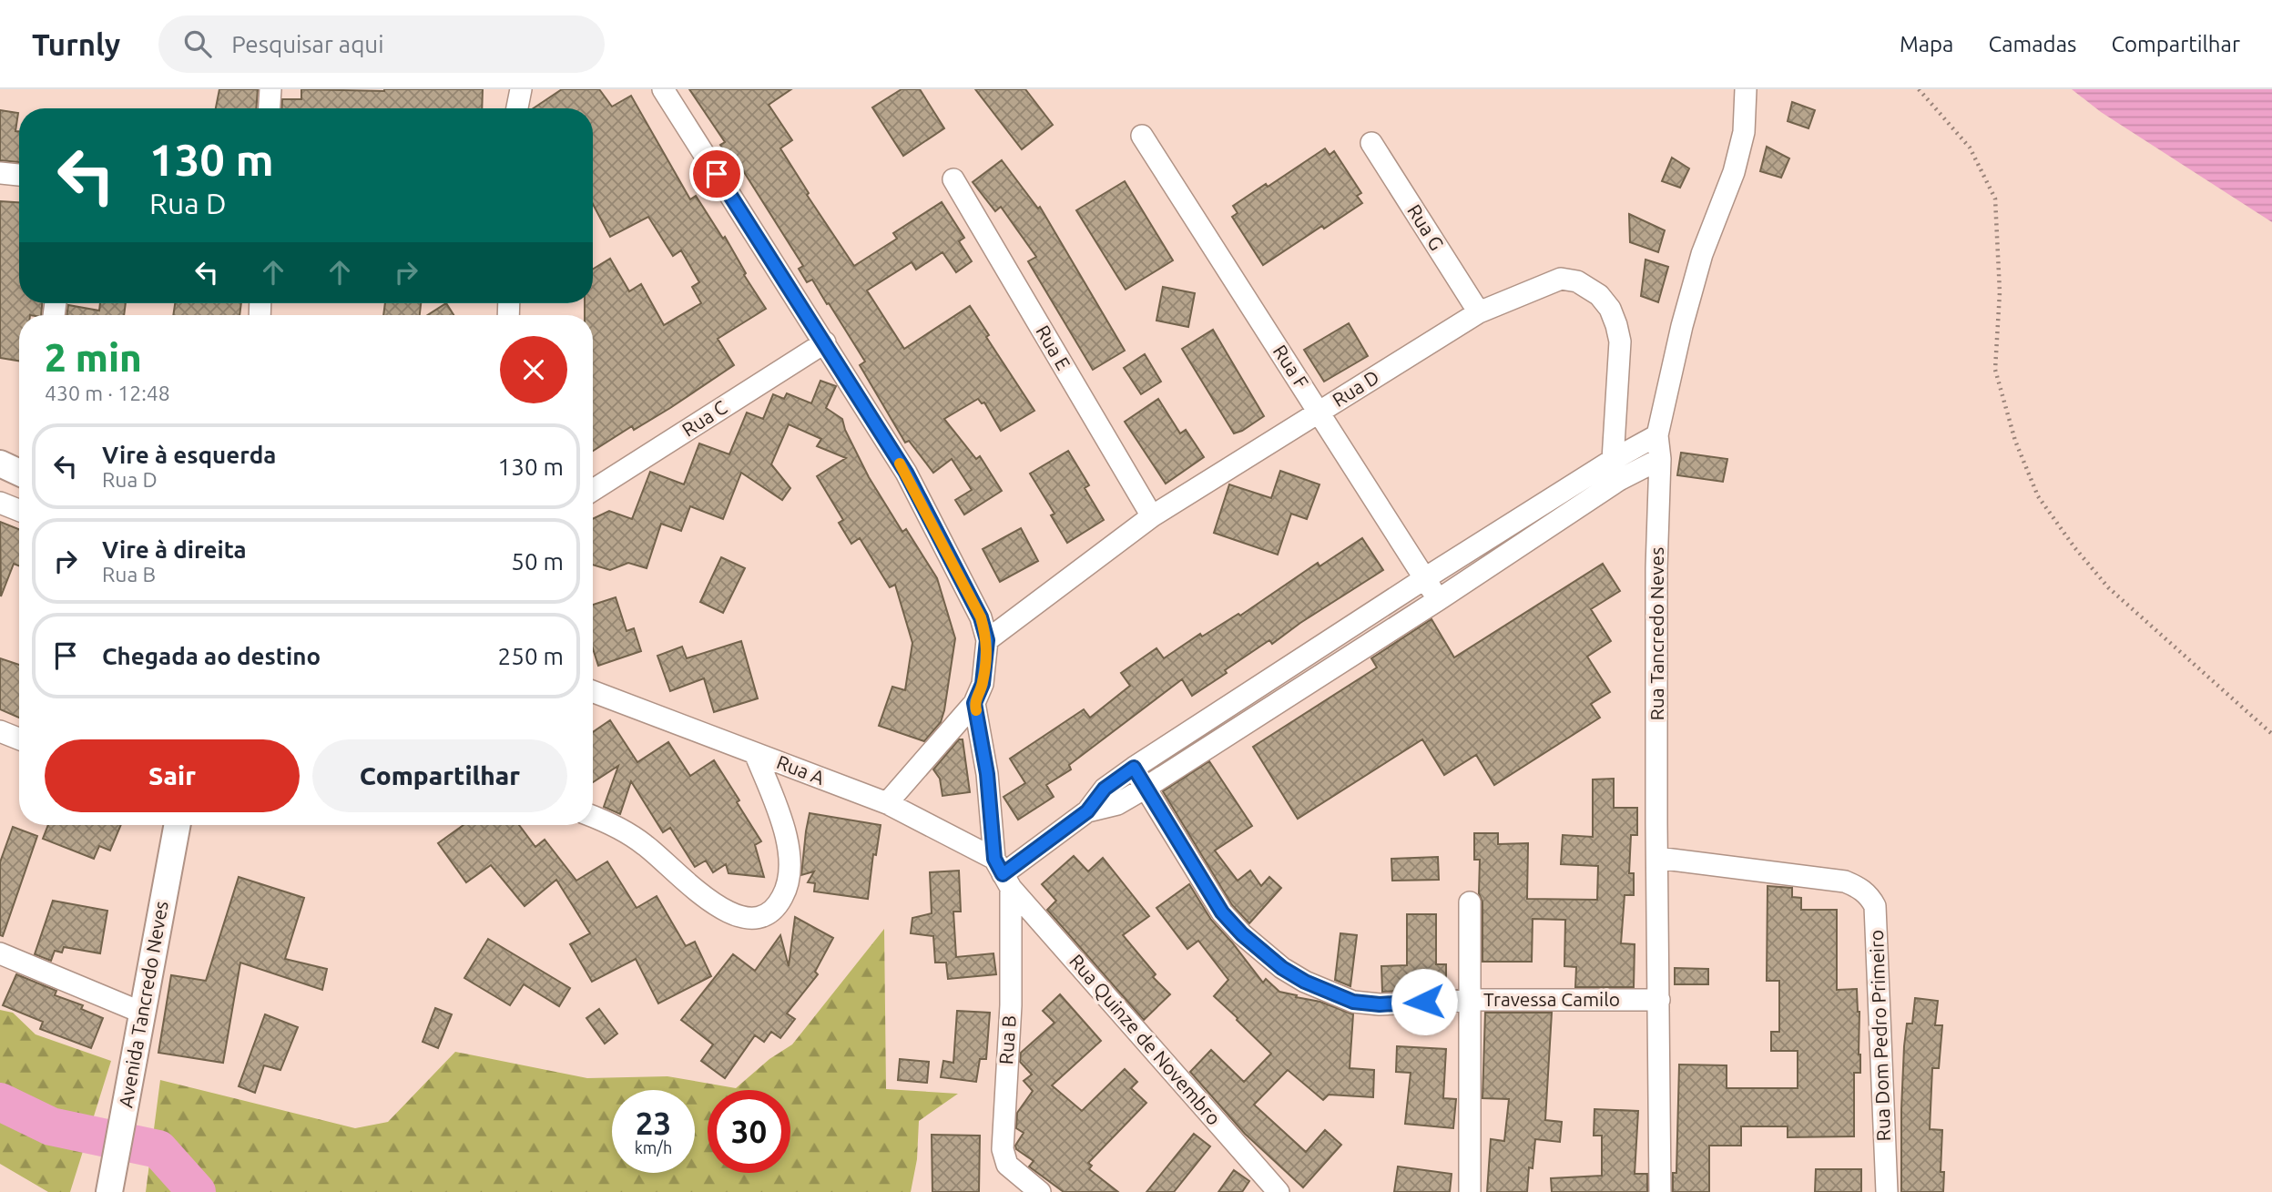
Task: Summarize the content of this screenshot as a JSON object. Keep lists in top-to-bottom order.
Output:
{
  "streets": {
    "street": [
      "Rua G",
      "Rua E",
      "Rua F",
      "Rua D",
      "Rua C",
      "Rua Tancredo Neves",
      "Rua A",
      "Travessa Camilo",
      "Avenida Tancredo Neves",
      "Rua Dom Pedro Primeiro",
      "Rua B",
      "Rua Quinze de Novembro"
    ]
  },
  "crossings": [
    ["Rua G", "Rua D"],
    ["Rua E", "Rua D"],
    ["Rua F", "Rua D"],
    ["Rua D", "Rua B"],
    ["Rua C", "Rua B"],
    ["Rua Tancredo Neves", "Travessa Camilo"],
    ["Rua Tancredo Neves", "Rua Dom Pedro Primeiro"],
    ["Rua A", "Rua B"],
    ["Rua A", "Rua Quinze de Novembro"],
    ["Rua B", "Rua Quinze de Novembro"]
  ],
  "page": {
    "header": "Turnly",
    "search": "Pesquisar aqui",
    "nav": ["Mapa", "Camadas", "Compartilhar"],
    "turn": ["130 m", "Rua D"],
    "heading": ["2 min", "430 m · 12:48"],
    "list": [
      {
        "name": "Vire à esquerda",
        "note": "Rua D",
        "value": "130 m"
      },
      {
        "name": "Vire à direita",
        "note": "Rua B",
        "value": "50 m"
      },
      {
        "name": "Chegada ao destino",
        "value": "250 m"
      }
    ],
    "buttons": ["Sair", "Compartilhar"],
    "speed": "23 km/h",
    "limit": "30"
  }
}
